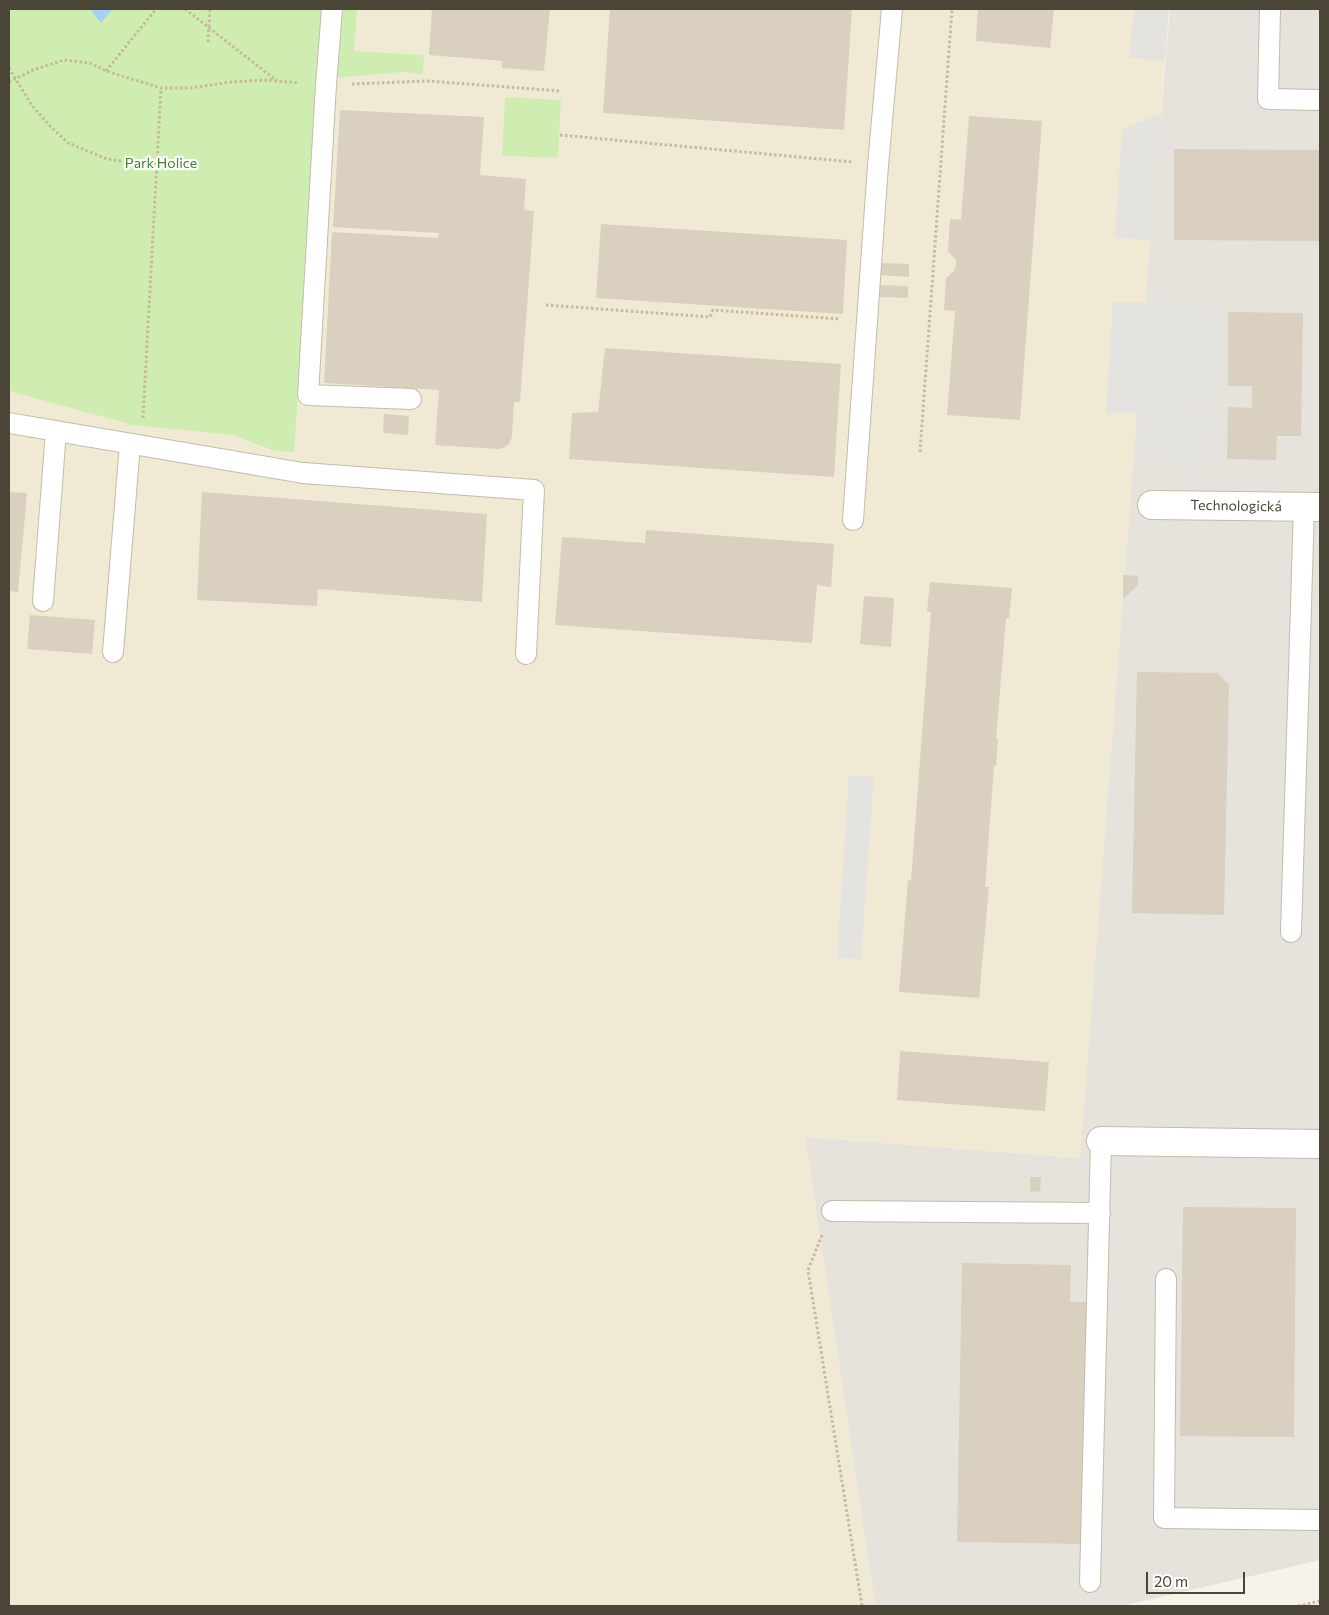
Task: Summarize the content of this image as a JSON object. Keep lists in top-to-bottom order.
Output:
{
  "streets": {
    "street": ["Technologická"]
  },
  "parks": ["Park Holice"],
  "scale_bar": "20 m"
}
